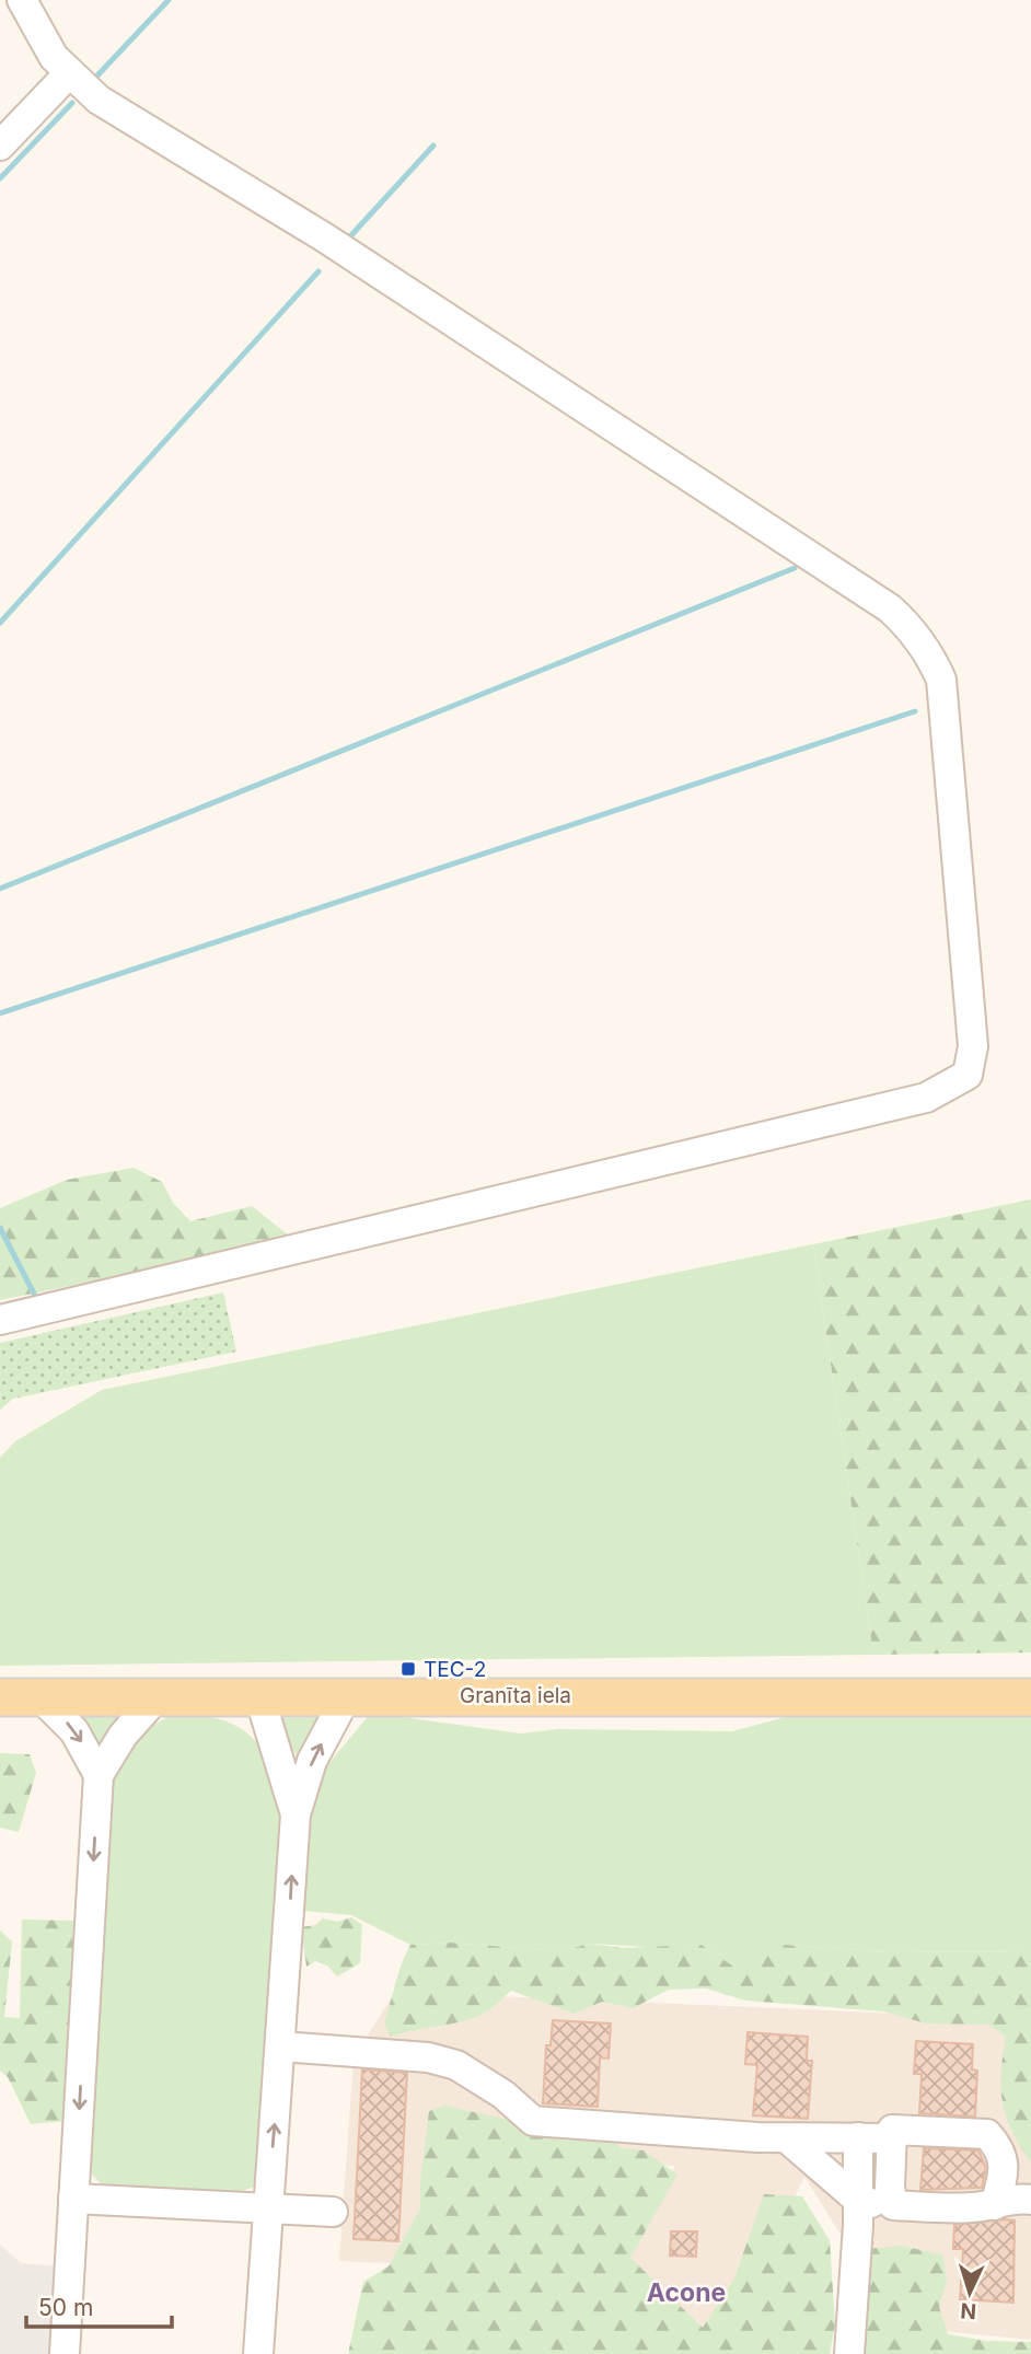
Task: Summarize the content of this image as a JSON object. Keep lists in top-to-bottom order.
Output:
{
  "streets": {
    "main road": ["Granīta iela"]
  },
  "districts": ["Acone"],
  "places": {
    "transit": ["TEC-2"]
  },
  "scale_bar": "50 m",
  "north": "bottom"
}
